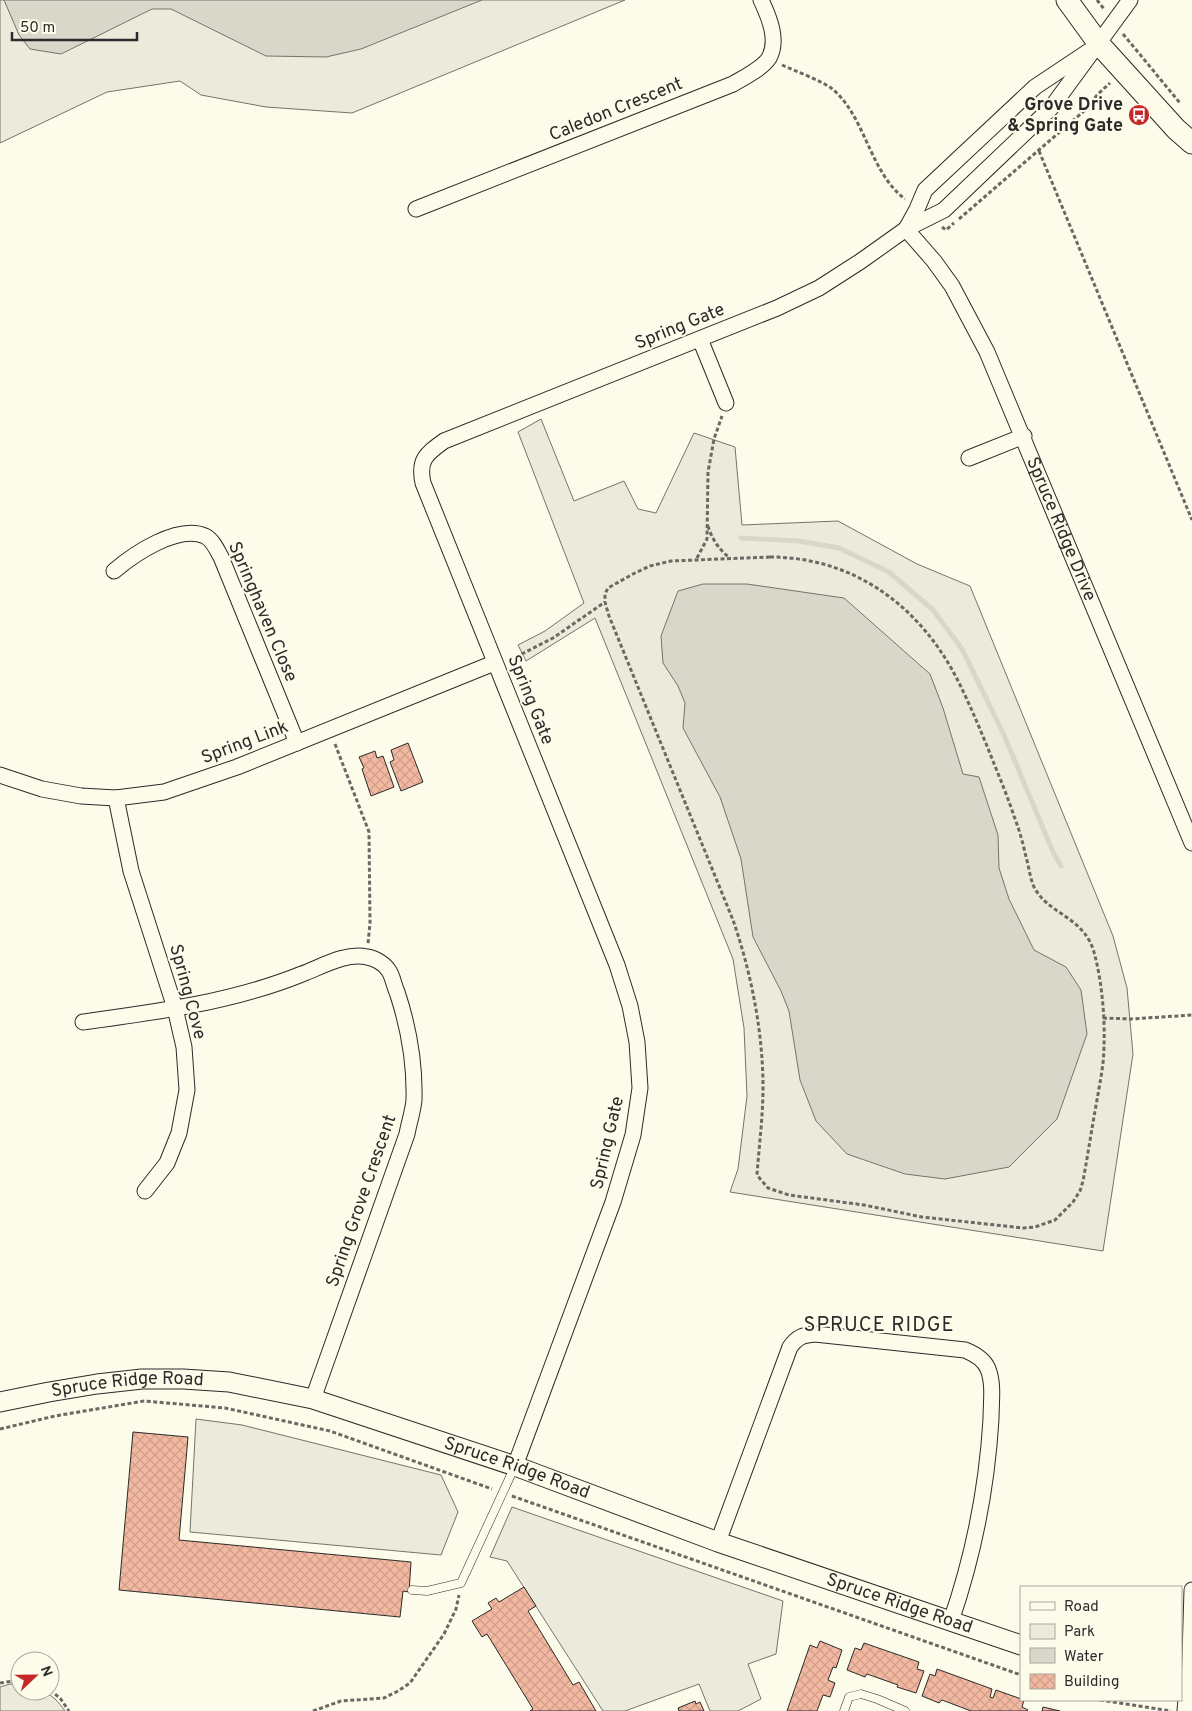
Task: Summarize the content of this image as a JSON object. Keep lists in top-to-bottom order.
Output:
{
  "streets": {
    "street": [
      "Caledon Crescent",
      "Spring Gate",
      "Spruce Ridge Drive",
      "Springhaven Close",
      "Spring Link",
      "Spring Cove",
      "Spring Grove Crescent",
      "Spruce Ridge Road"
    ]
  },
  "crossings": [
    ["Spring Gate", "Spruce Ridge Drive"],
    ["Spring Gate", "Spring Link"],
    ["Spring Gate", "Spruce Ridge Road"],
    ["Springhaven Close", "Spring Link"],
    ["Spring Link", "Spring Cove"],
    ["Spring Grove Crescent", "Spruce Ridge Road"]
  ],
  "districts": ["SPRUCE RIDGE"],
  "places": {
    "bus stop": ["Grove Drive & Spring Gate"]
  },
  "legend": [
    "Road",
    "Park",
    "Water",
    "Building"
  ],
  "scale_bar": "50 m",
  "north": "right"
}
